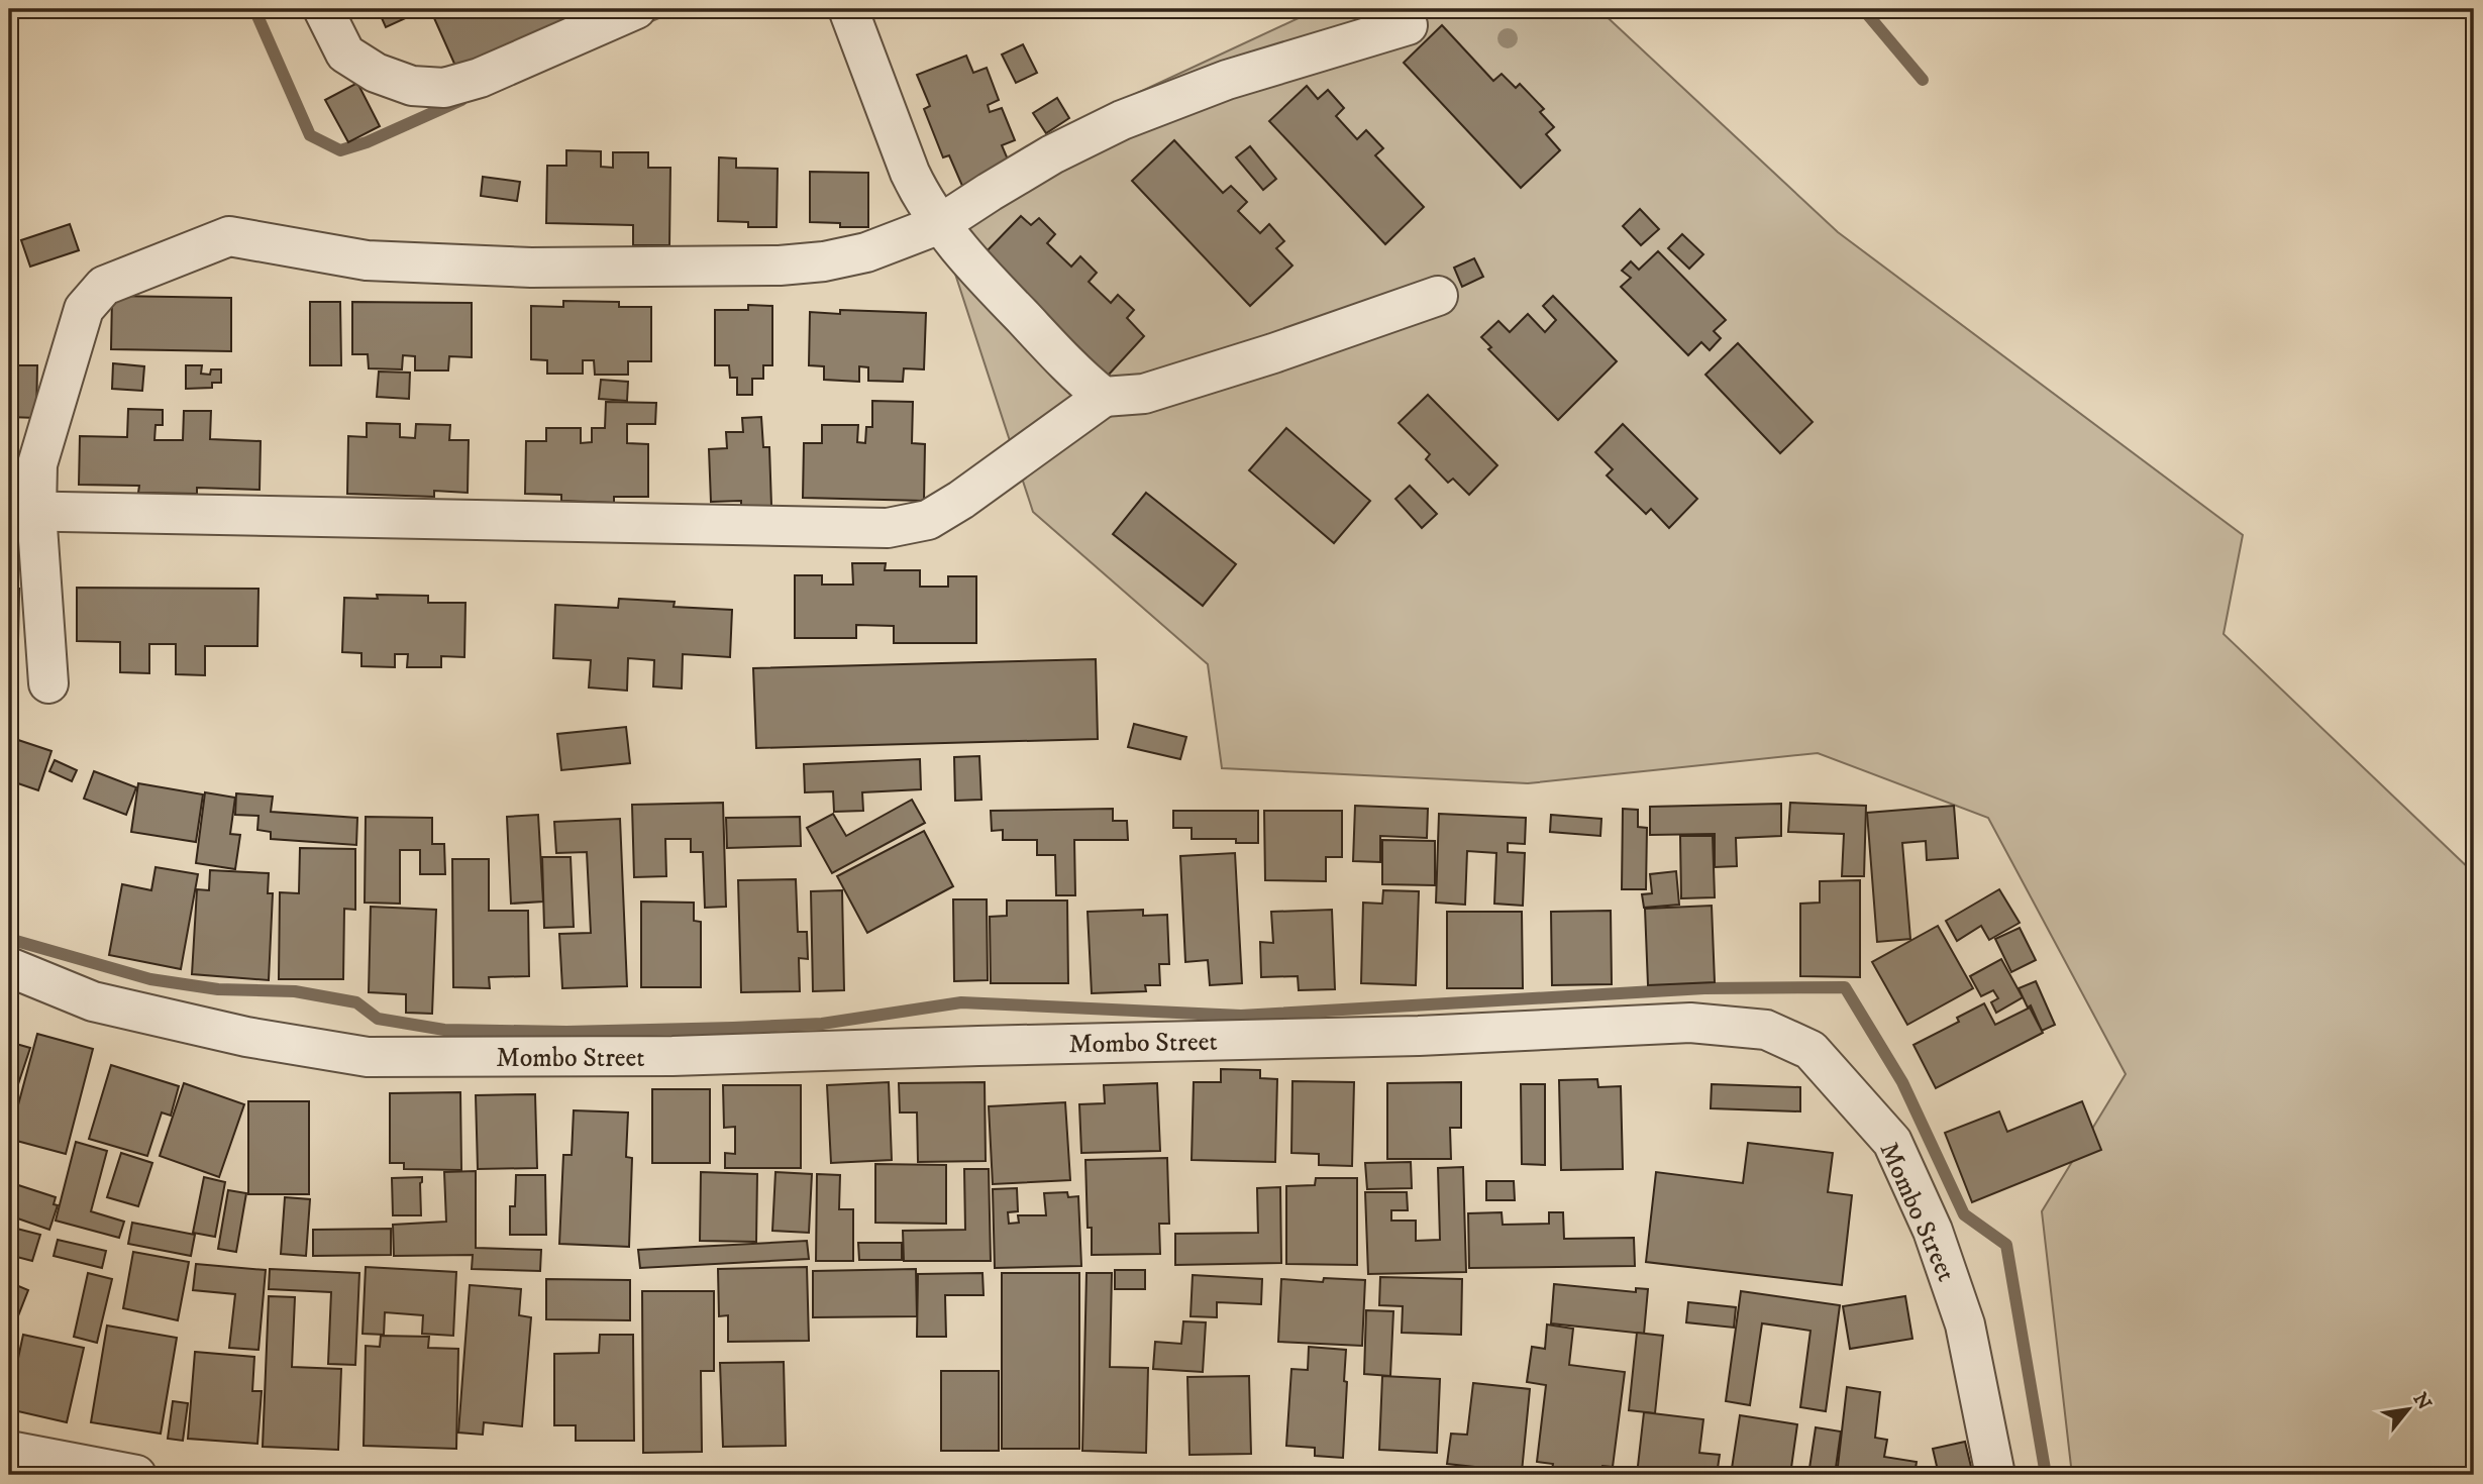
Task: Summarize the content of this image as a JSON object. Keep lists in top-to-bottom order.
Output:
{
  "streets": {
    "street": ["Mombo Street"]
  },
  "north": "top right"
}
